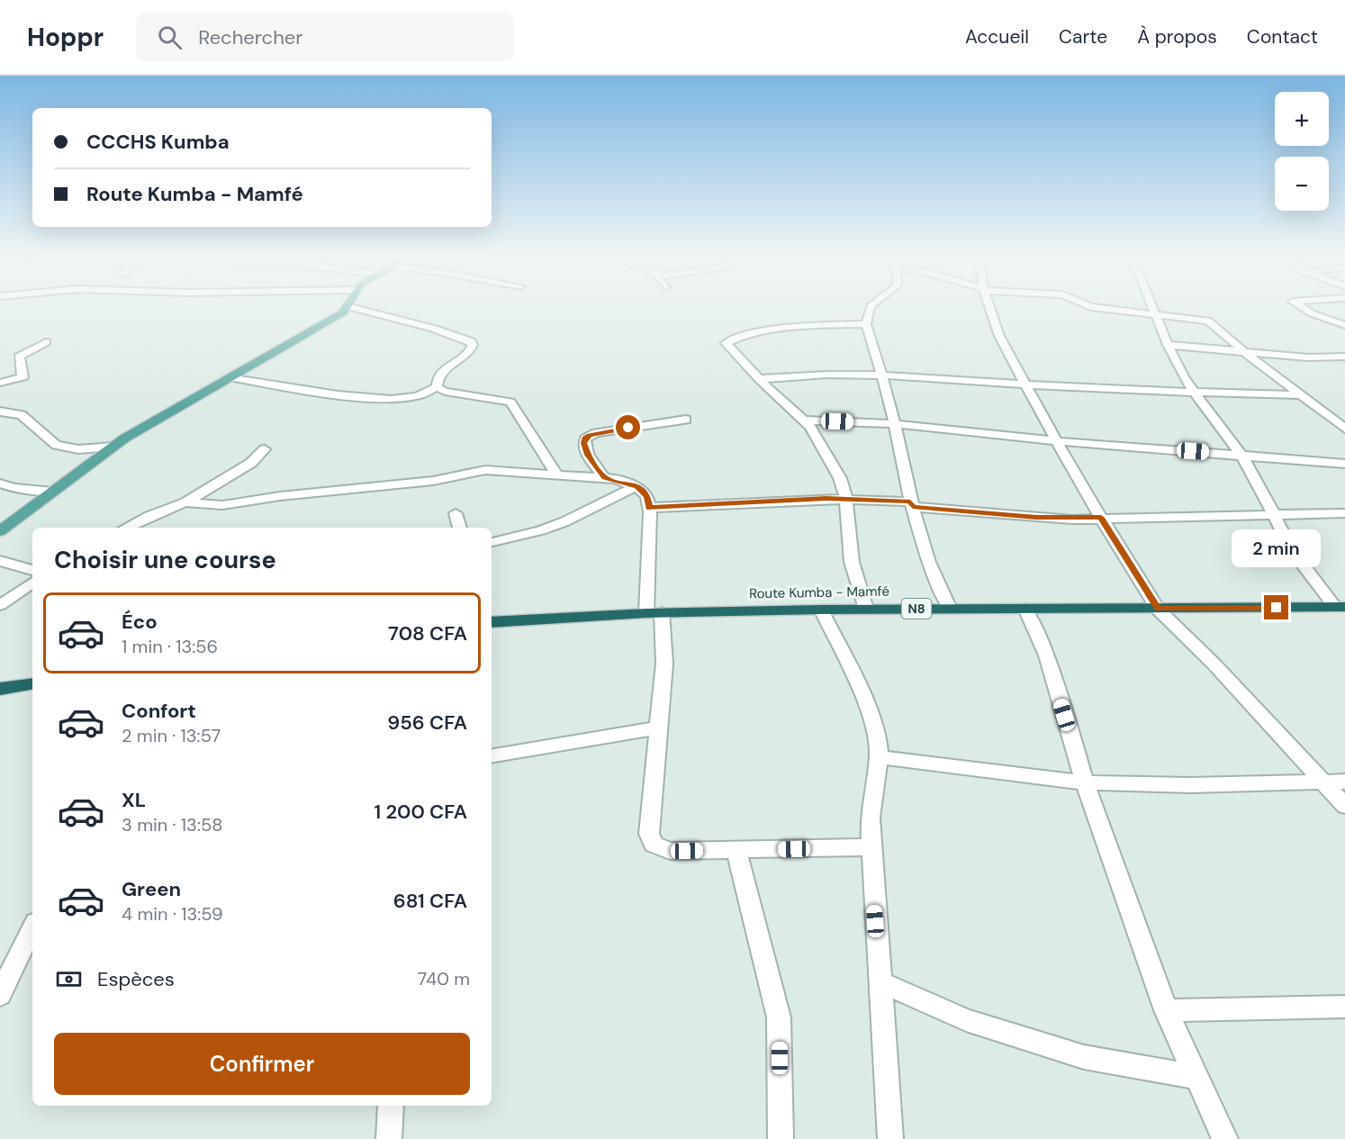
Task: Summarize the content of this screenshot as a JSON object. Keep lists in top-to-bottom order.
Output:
{
  "streets": {
    "highway": ["Route Kumba - Mamfé", "N8"]
  },
  "page": {
    "header": "Hoppr",
    "search": "Rechercher",
    "nav": [
      "Accueil",
      "Carte",
      "À propos",
      "Contact"
    ],
    "map_buttons": ["+", "−"],
    "banner": ["CCCHS Kumba", "Route Kumba - Mamfé"],
    "heading": "Choisir une course",
    "bubble": "2 min",
    "list": [
      {
        "name": "Éco",
        "note": "1 min · 13:56",
        "value": "708 CFA"
      },
      {
        "name": "Confort",
        "note": "2 min · 13:57",
        "value": "956 CFA"
      },
      {
        "name": "XL",
        "note": "3 min · 13:58",
        "value": "1 200 CFA"
      },
      {
        "name": "Green",
        "note": "4 min · 13:59",
        "value": "681 CFA"
      }
    ],
    "pay": ["Espèces", "740 m"],
    "buttons": "Confirmer"
  }
}
